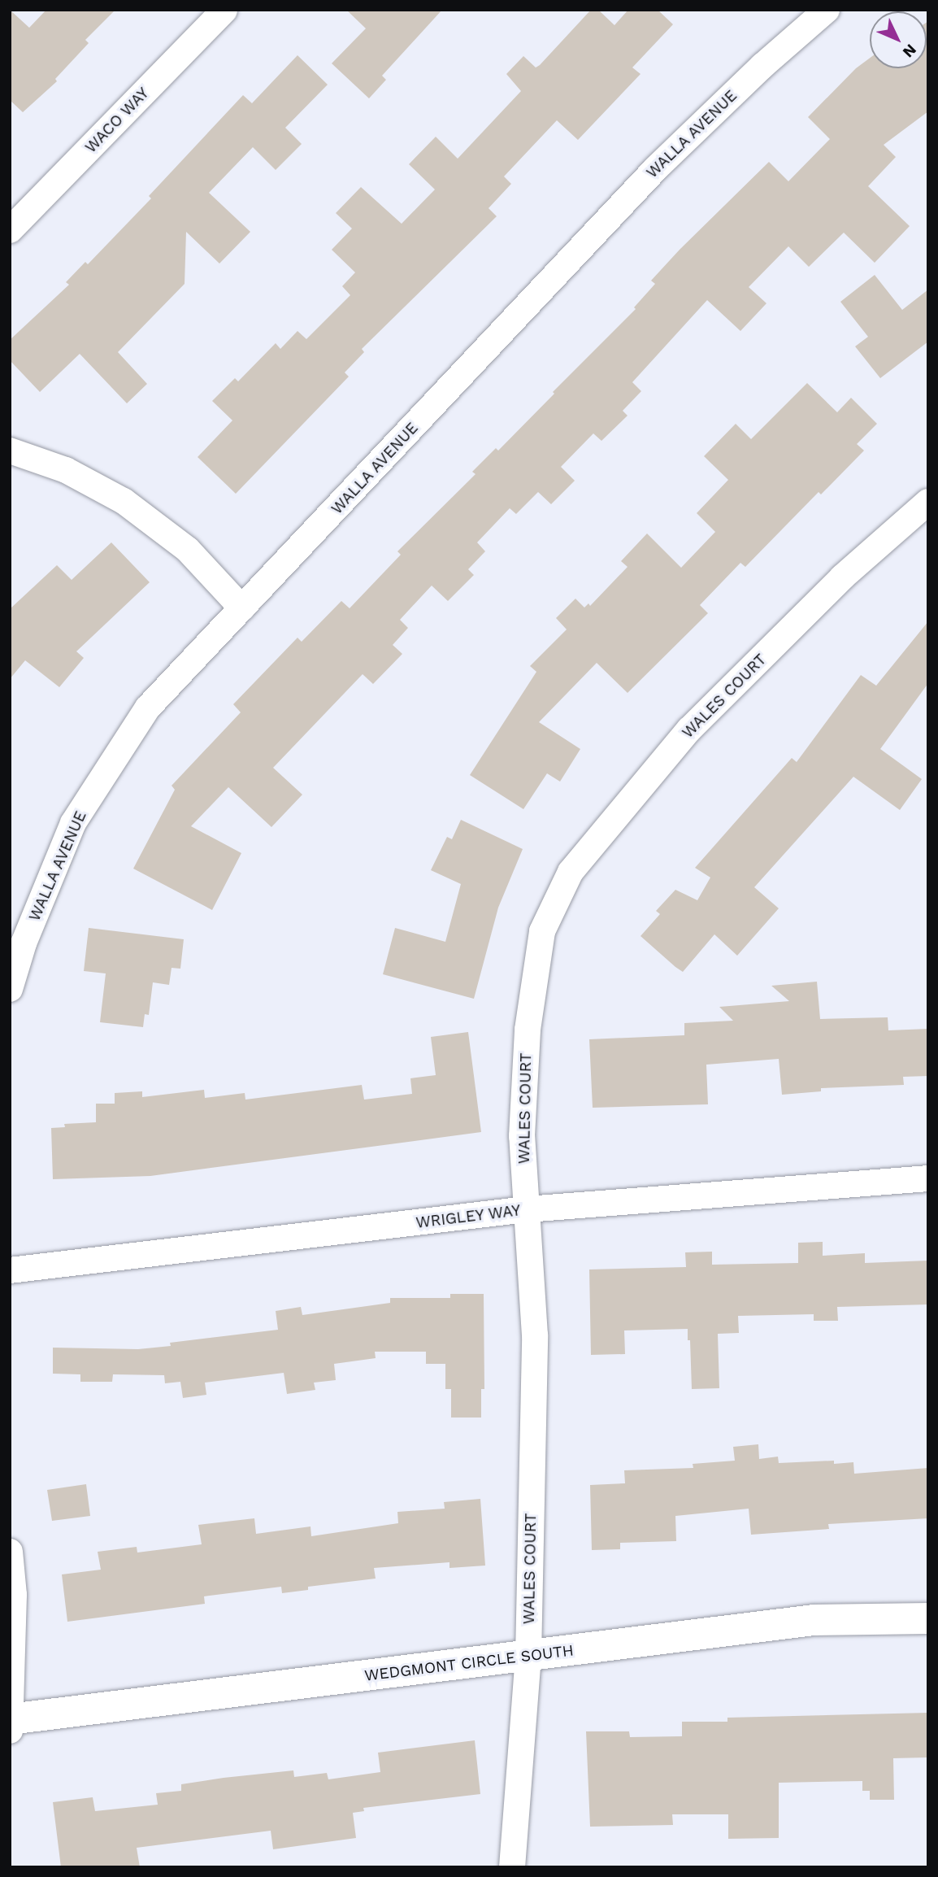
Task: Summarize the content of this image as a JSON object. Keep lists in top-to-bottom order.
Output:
{
  "streets": {
    "street": [
      "WACO WAY",
      "WALLA AVENUE",
      "WALES COURT",
      "WRIGLEY WAY",
      "WEDGMONT CIRCLE SOUTH"
    ]
  },
  "crossings": [
    ["WALES COURT", "WRIGLEY WAY"],
    ["WALES COURT", "WEDGMONT CIRCLE SOUTH"]
  ],
  "north": "bottom right"
}
